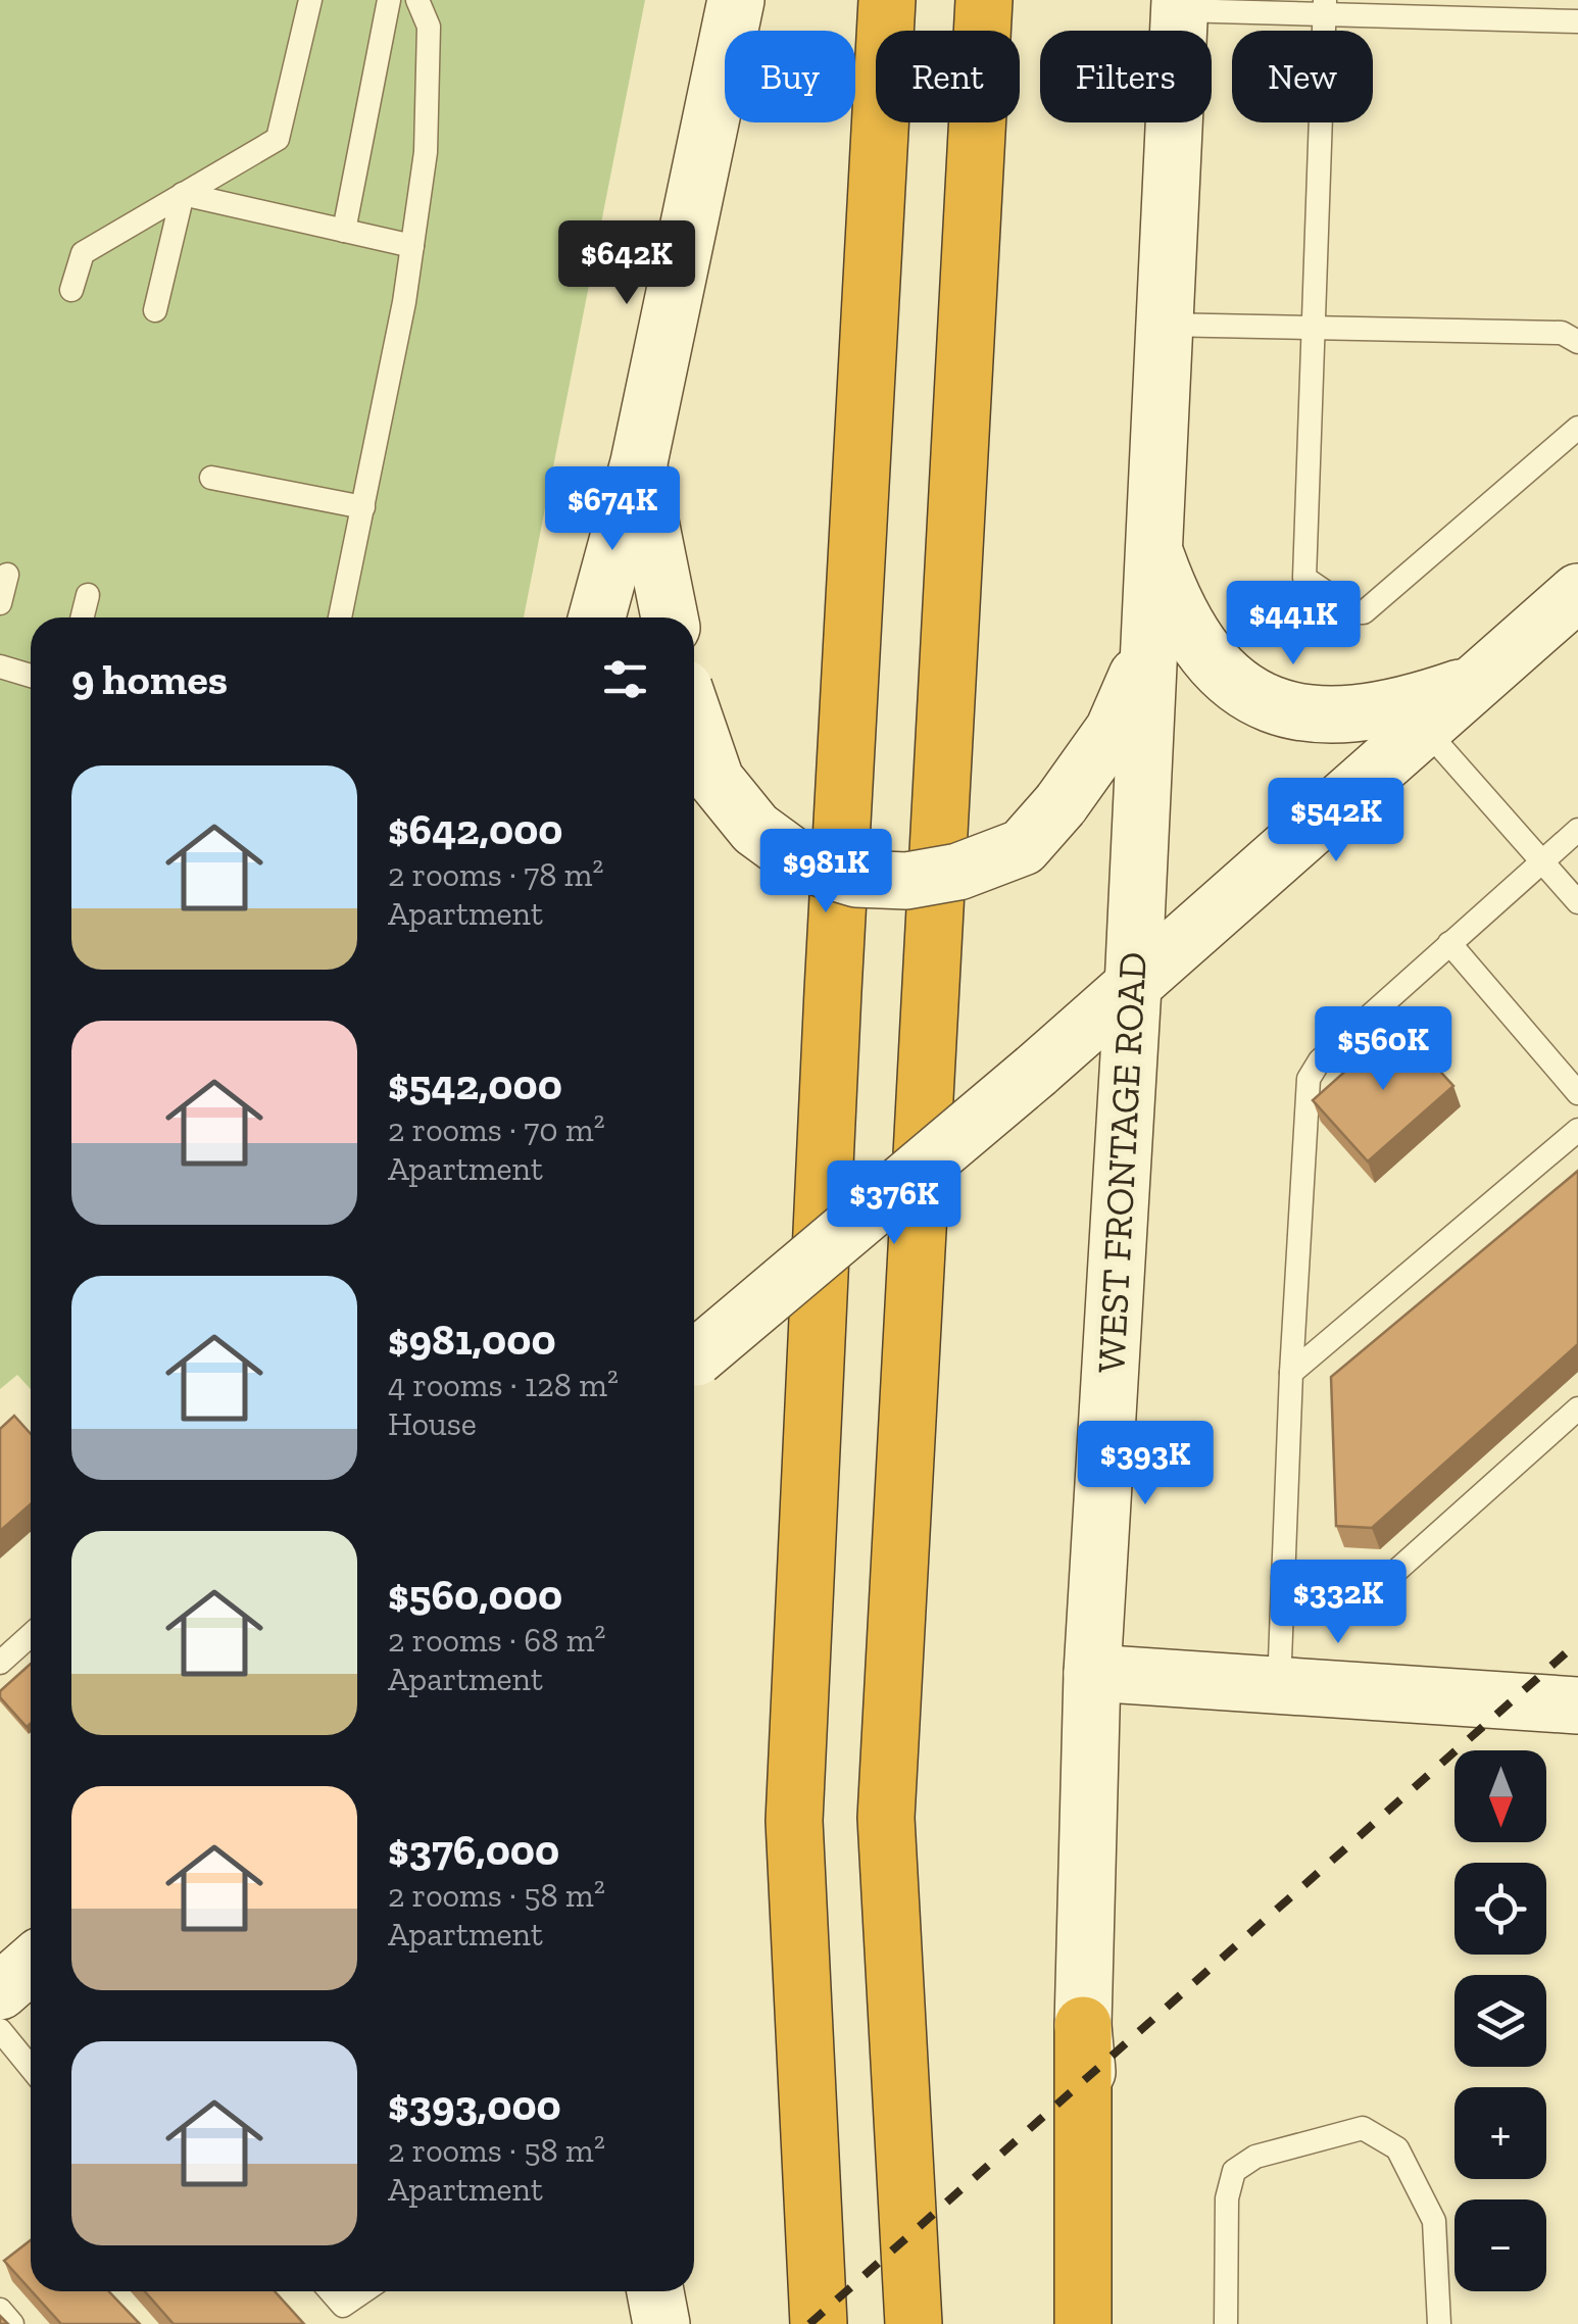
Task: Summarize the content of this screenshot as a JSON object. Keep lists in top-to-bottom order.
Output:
{
  "streets": {
    "street": ["WEST FRONTAGE ROAD"]
  },
  "north": "bottom",
  "page": {
    "chip": [
      "Buy",
      "Rent",
      "Filters",
      "New"
    ],
    "price": [
      "$642K",
      "$674K",
      "$441K",
      "$542K",
      "$981K",
      "$560K",
      "$376K",
      "$393K",
      "$332K"
    ],
    "heading": "9 homes",
    "list": [
      {
        "name": "$642,000",
        "note": "2 rooms · 78 m² · Apartment"
      },
      {
        "name": "$542,000",
        "note": "2 rooms · 70 m² · Apartment"
      },
      {
        "name": "$981,000",
        "note": "4 rooms · 128 m² · House"
      },
      {
        "name": "$560,000",
        "note": "2 rooms · 68 m² · Apartment"
      },
      {
        "name": "$376,000",
        "note": "2 rooms · 58 m² · Apartment"
      },
      {
        "name": "$393,000",
        "note": "2 rooms · 58 m² · Apartment"
      }
    ],
    "map_buttons": ["+", "−"]
  }
}
